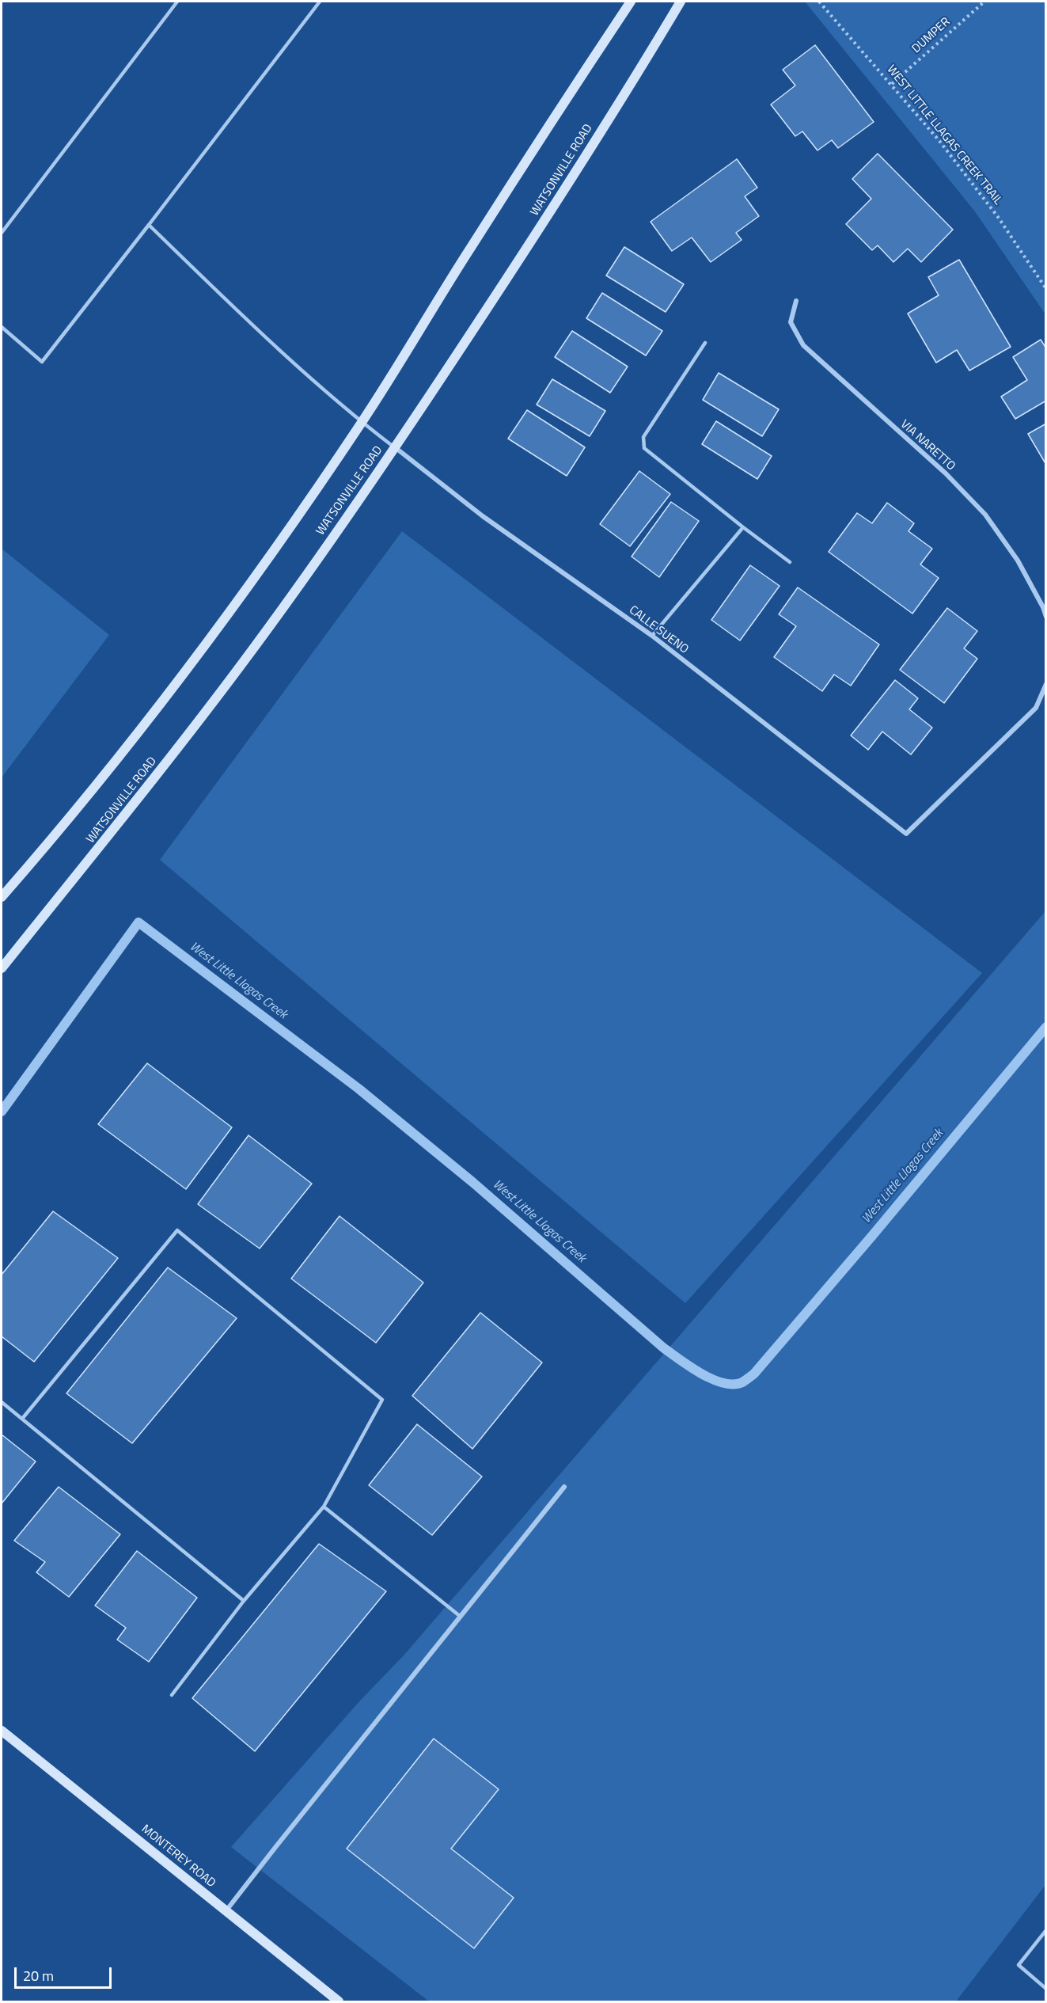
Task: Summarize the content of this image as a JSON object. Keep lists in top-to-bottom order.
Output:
{
  "streets": {
    "main road": ["WATSONVILLE ROAD", "MONTEREY ROAD"],
    "street": ["VIA NARETTO", "CALLE SUENO"],
    "path": ["DUMPER", "WEST LITTLE LLAGAS CREEK TRAIL"]
  },
  "crossings": [
    ["DUMPER", "WEST LITTLE LLAGAS CREEK TRAIL"],
    ["WATSONVILLE ROAD", "CALLE SUENO"]
  ],
  "water": ["West Little Llagas Creek"],
  "scale_bar": "20 m"
}
